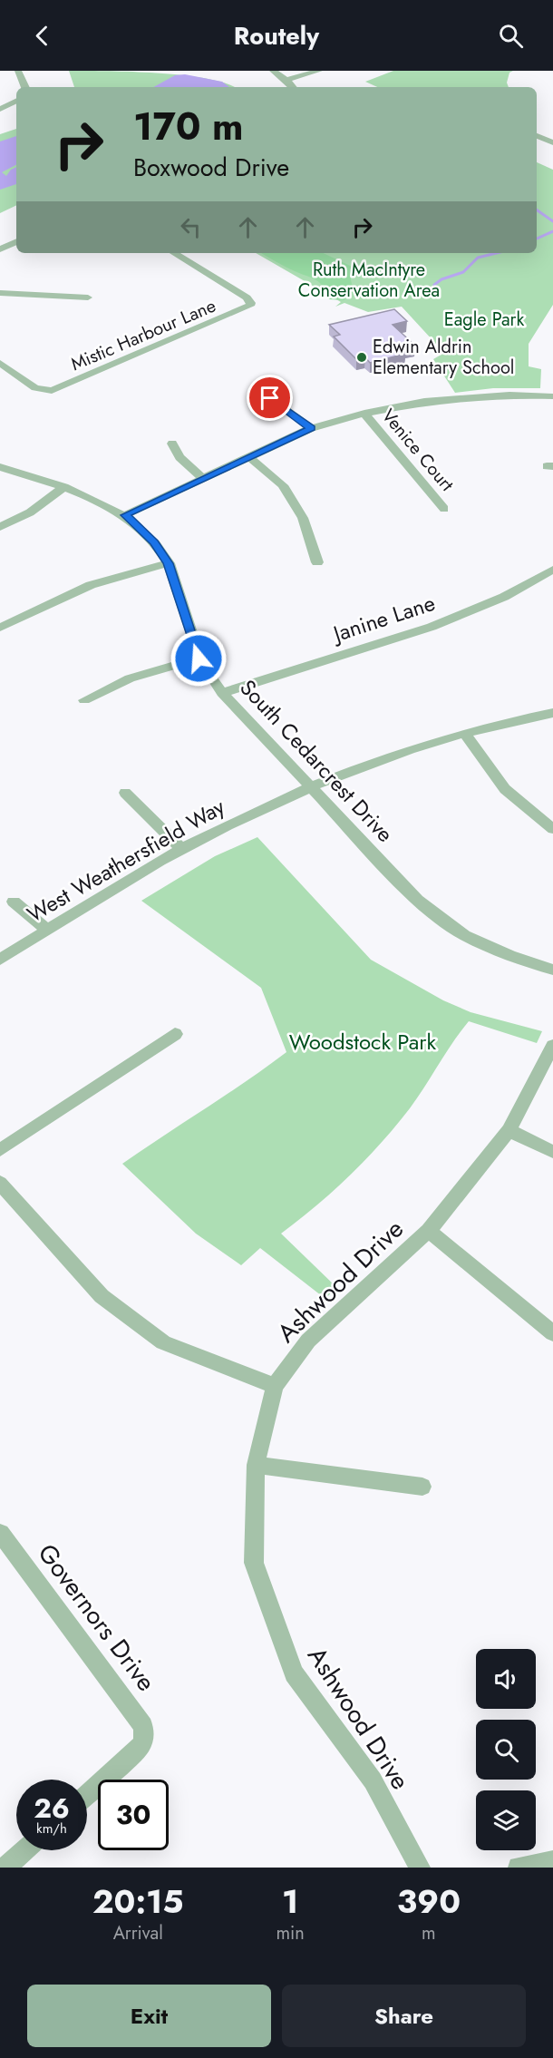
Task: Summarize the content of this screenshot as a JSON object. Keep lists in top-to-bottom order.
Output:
{
  "streets": {
    "street": [
      "Mistic Harbour Lane",
      "Venice Court",
      "Janine Lane",
      "South Cedarcrest Drive",
      "West Weathersfield Way",
      "Ashwood Drive",
      "Governors Drive"
    ]
  },
  "crossings": [
    ["Janine Lane", "South Cedarcrest Drive"],
    ["South Cedarcrest Drive", "West Weathersfield Way"]
  ],
  "parks": ["Ruth MacIntyre Conservation Area", "Eagle Park", "Woodstock Park"],
  "places": ["Edwin Aldrin Elementary School"],
  "page": {
    "header": "Routely",
    "turn": ["170 m", "Boxwood Drive"],
    "speed": "26 km/h",
    "limit": "30",
    "eta": [
      "20:15",
      "Arrival",
      "1",
      "min",
      "390",
      "m"
    ],
    "buttons": ["Exit", "Share"]
  }
}
